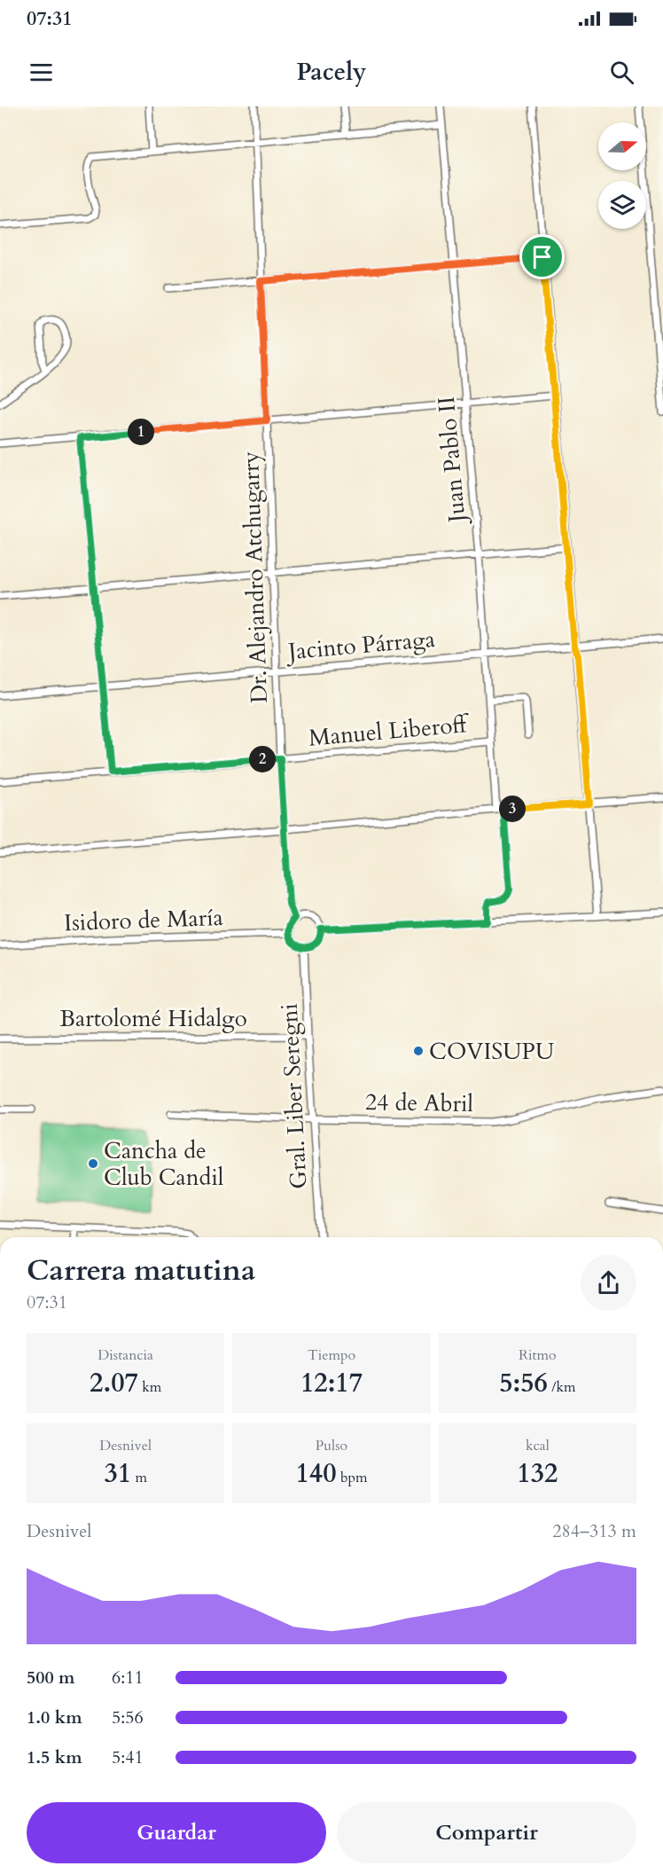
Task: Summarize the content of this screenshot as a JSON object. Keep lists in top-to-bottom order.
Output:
{
  "streets": {
    "street": [
      "Juan Pablo II",
      "Dr. Alejandro Atchugarry",
      "Jacinto Párraga",
      "Manuel Liberoff",
      "Isidoro de María",
      "Bartolomé Hidalgo",
      "Gral. Liber Seregni",
      "24 de Abril"
    ]
  },
  "crossings": [
    ["Juan Pablo II", "Jacinto Párraga"],
    ["Juan Pablo II", "Manuel Liberoff"],
    ["Dr. Alejandro Atchugarry", "Jacinto Párraga"],
    ["Dr. Alejandro Atchugarry", "Manuel Liberoff"],
    ["Dr. Alejandro Atchugarry", "Isidoro de María"],
    ["Dr. Alejandro Atchugarry", "Gral. Liber Seregni"],
    ["Isidoro de María", "Gral. Liber Seregni"],
    ["Bartolomé Hidalgo", "Gral. Liber Seregni"],
    ["Gral. Liber Seregni", "24 de Abril"]
  ],
  "places": ["COVISUPU", "Cancha de Club Candil"],
  "north": "right",
  "page": {
    "status": "07:31",
    "header": "Pacely",
    "pins": ["1", "2", "3"],
    "heading": ["Carrera matutina", "07:31"],
    "stats": [
      ["Distancia", "2.07 km"],
      ["Tiempo", "12:17"],
      ["Ritmo", "5:56 /km"],
      ["Desnivel", "31 m"],
      ["Pulso", "140 bpm"],
      ["kcal", "132"]
    ],
    "chart": ["Desnivel", "284–313 m"],
    "list": [
      {
        "name": "500 m",
        "note": "6:11"
      },
      {
        "name": "1.0 km",
        "note": "5:56"
      },
      {
        "name": "1.5 km",
        "note": "5:41"
      }
    ],
    "buttons": ["Guardar", "Compartir"]
  }
}
